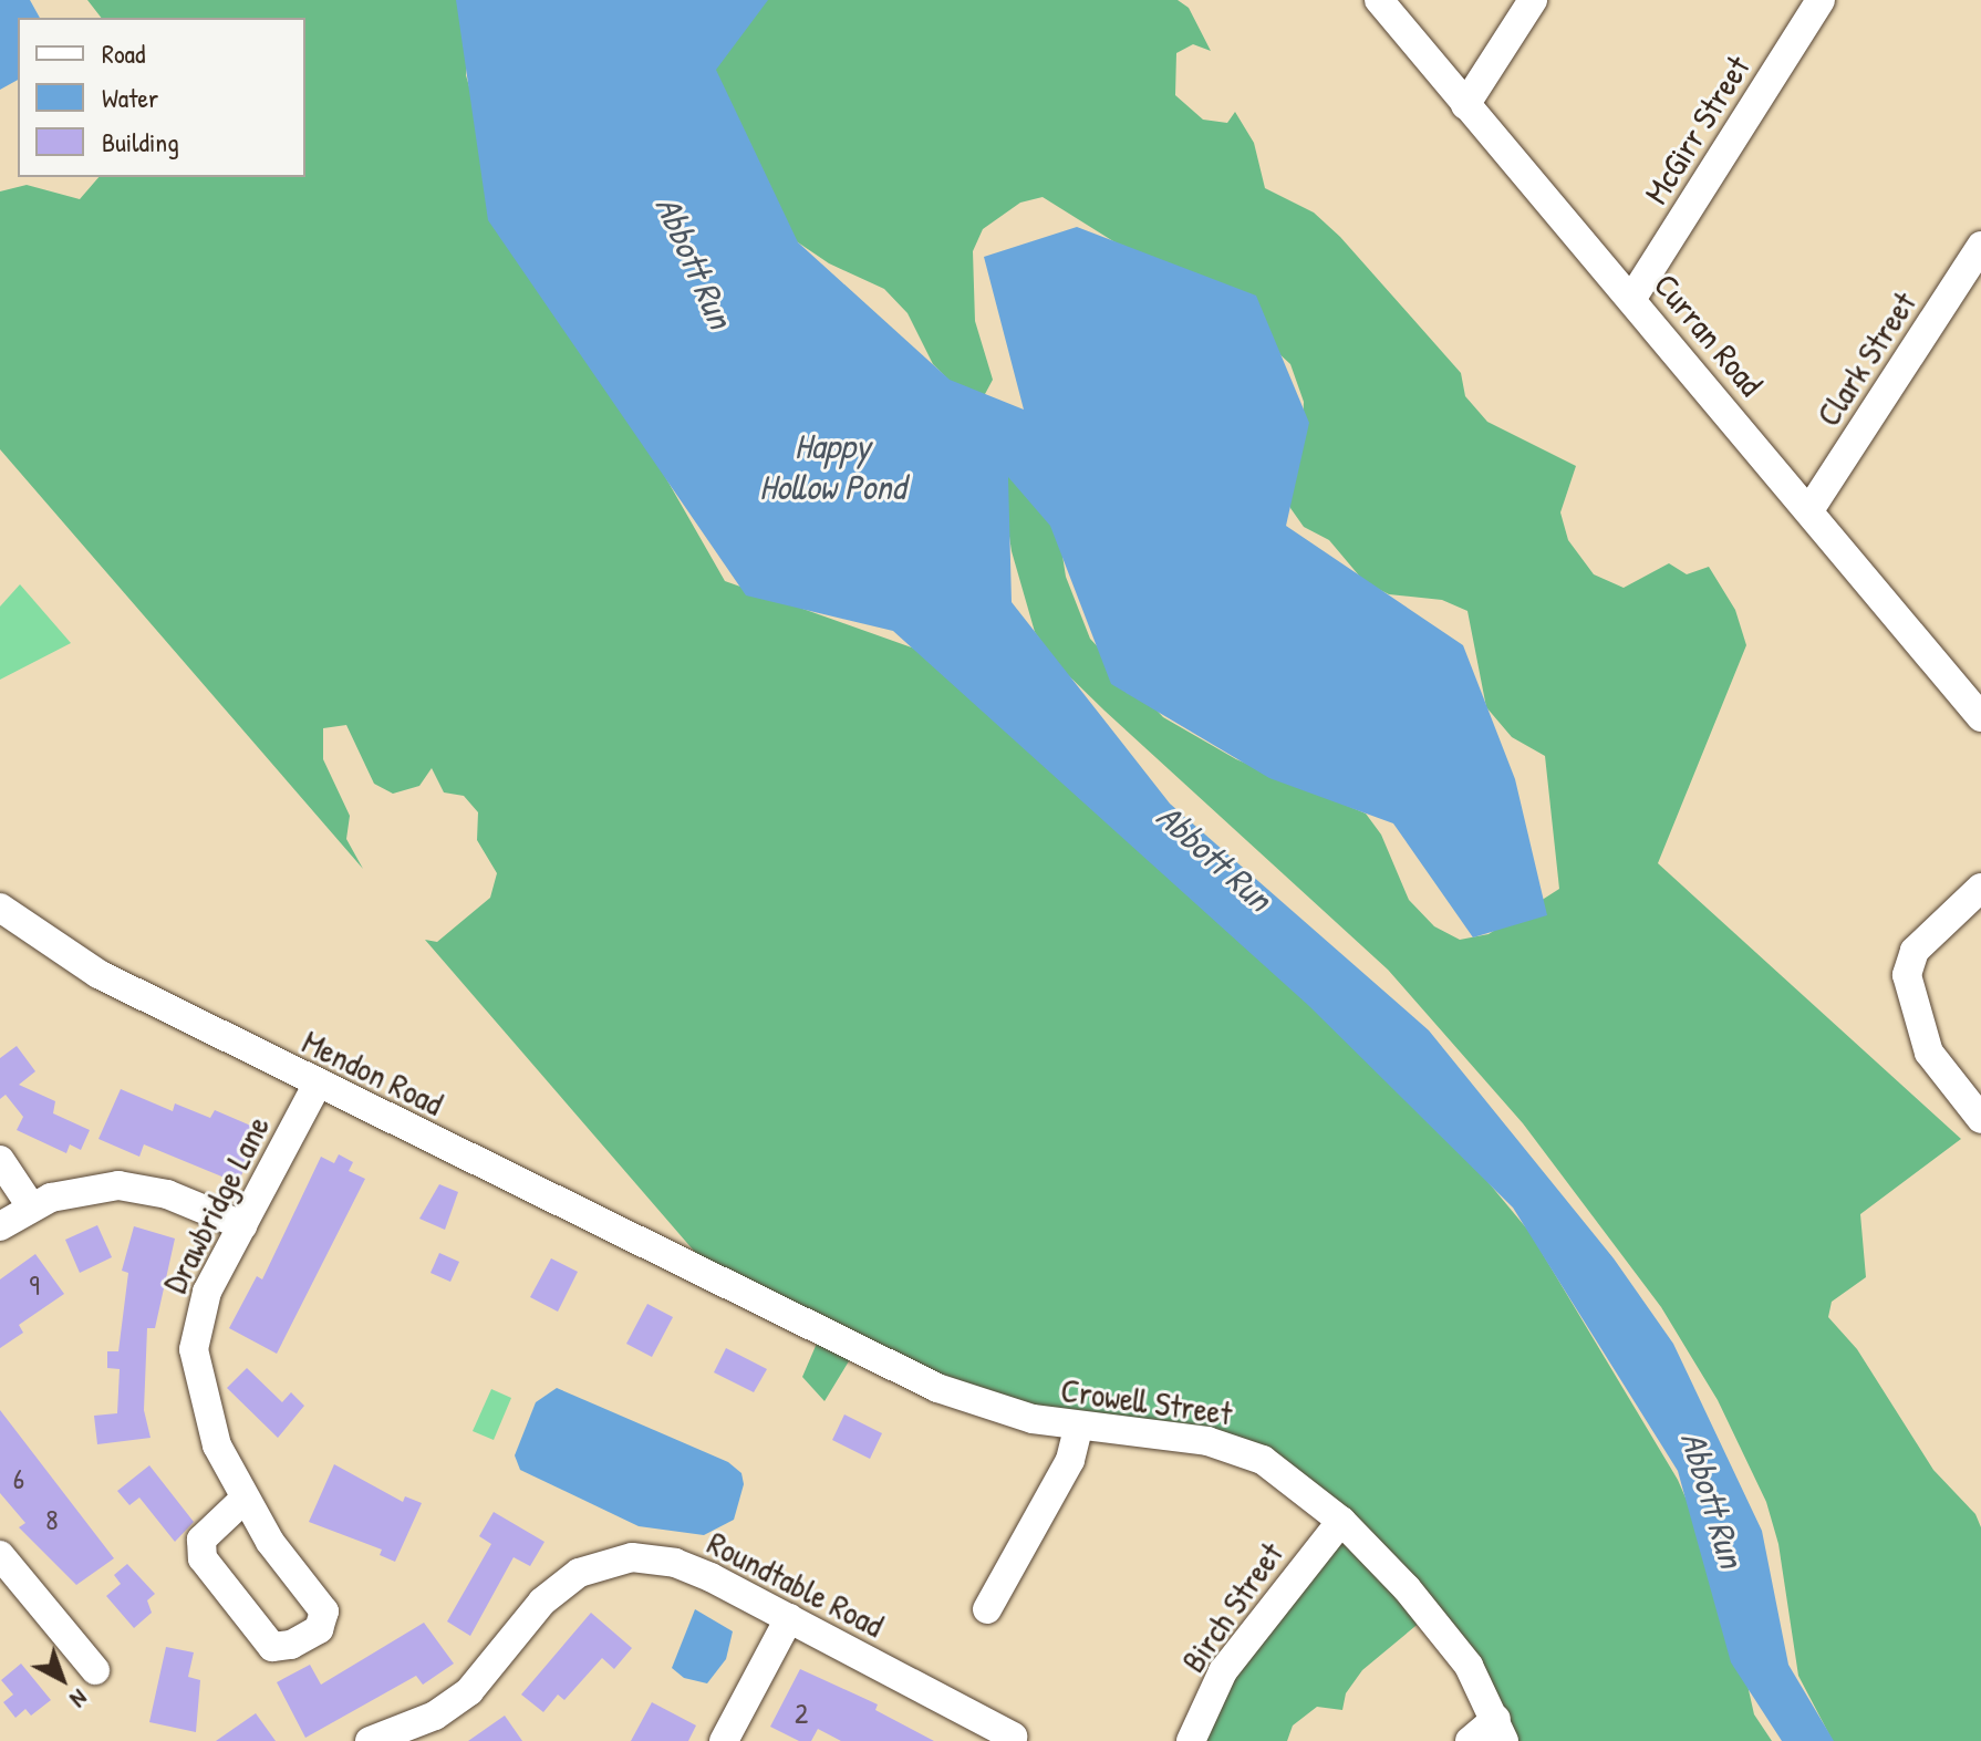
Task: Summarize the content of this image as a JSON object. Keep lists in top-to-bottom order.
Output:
{
  "streets": {
    "street": [
      "McGirr Street",
      "Curran Road",
      "Clark Street",
      "Mendon Road",
      "Drawbridge Lane",
      "Crowell Street",
      "Roundtable Road",
      "Birch Street"
    ]
  },
  "crossings": [
    ["McGirr Street", "Curran Road"],
    ["Curran Road", "Clark Street"],
    ["Mendon Road", "Drawbridge Lane"],
    ["Mendon Road", "Crowell Street"],
    ["Crowell Street", "Birch Street"]
  ],
  "water": ["Abbott Run", "Happy Hollow Pond"],
  "house_numbers": [
    "9",
    "6",
    "8",
    "2"
  ],
  "legend": ["Road", "Water", "Building"],
  "north": "bottom right"
}
